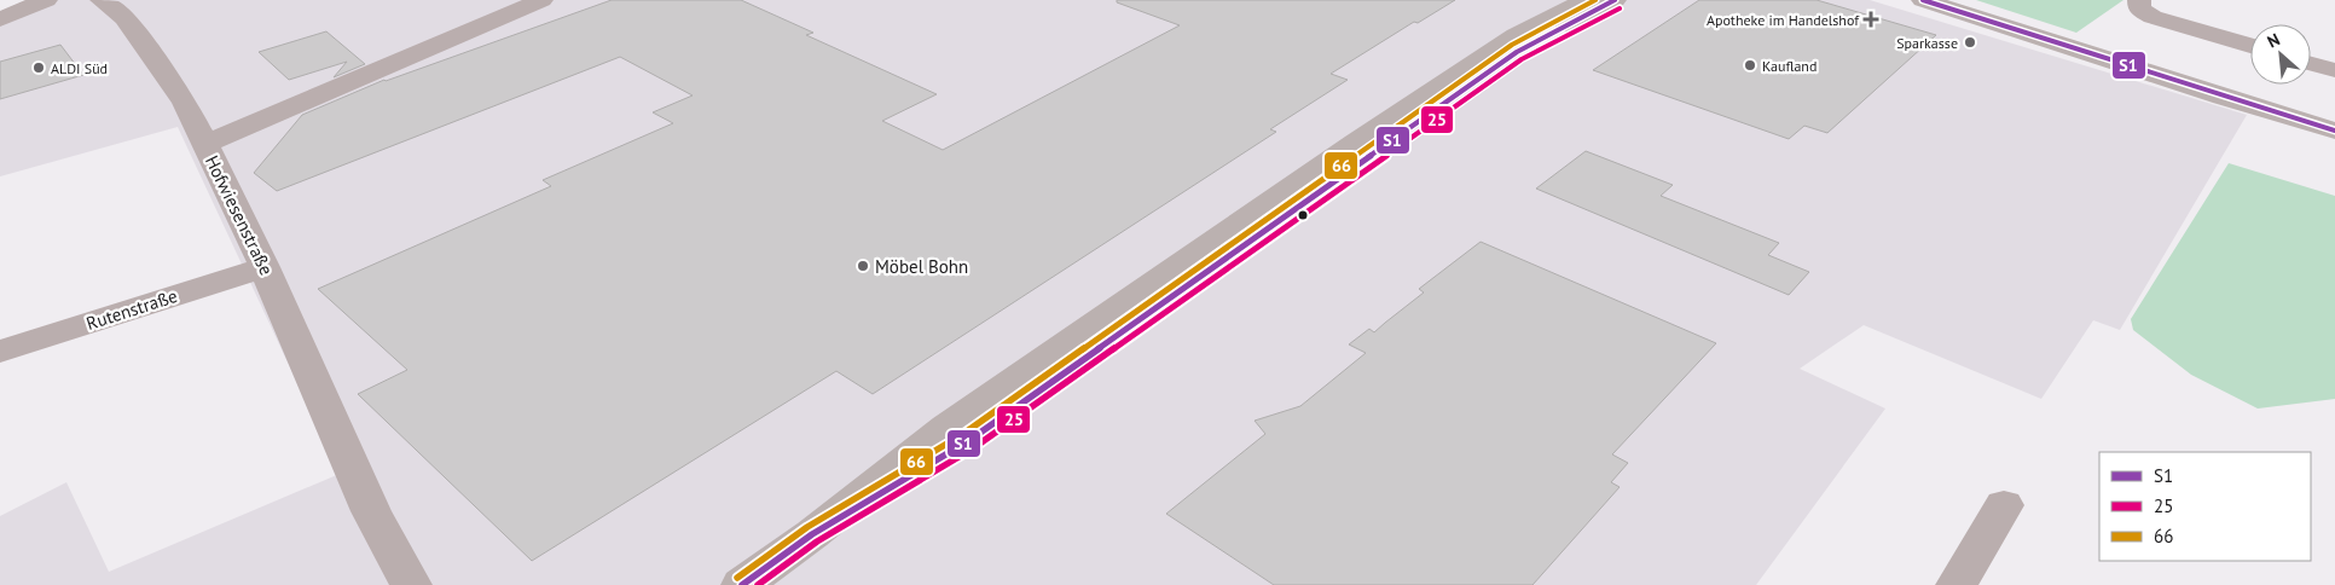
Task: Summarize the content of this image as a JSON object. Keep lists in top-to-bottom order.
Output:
{
  "streets": {
    "street": ["Hofwiesenstraße", "Rutenstraße"]
  },
  "crossings": [
    ["Hofwiesenstraße", "Rutenstraße"]
  ],
  "places": {
    "health": ["Apotheke im Handelshof"],
    "other": [
      "Sparkasse",
      "Kaufland",
      "ALDI Süd",
      "Möbel Bohn"
    ]
  },
  "lines": ["transit line S1", "transit line 66", "transit line 25"],
  "legend": ["S1", "25", "66"],
  "north": "top left"
}
